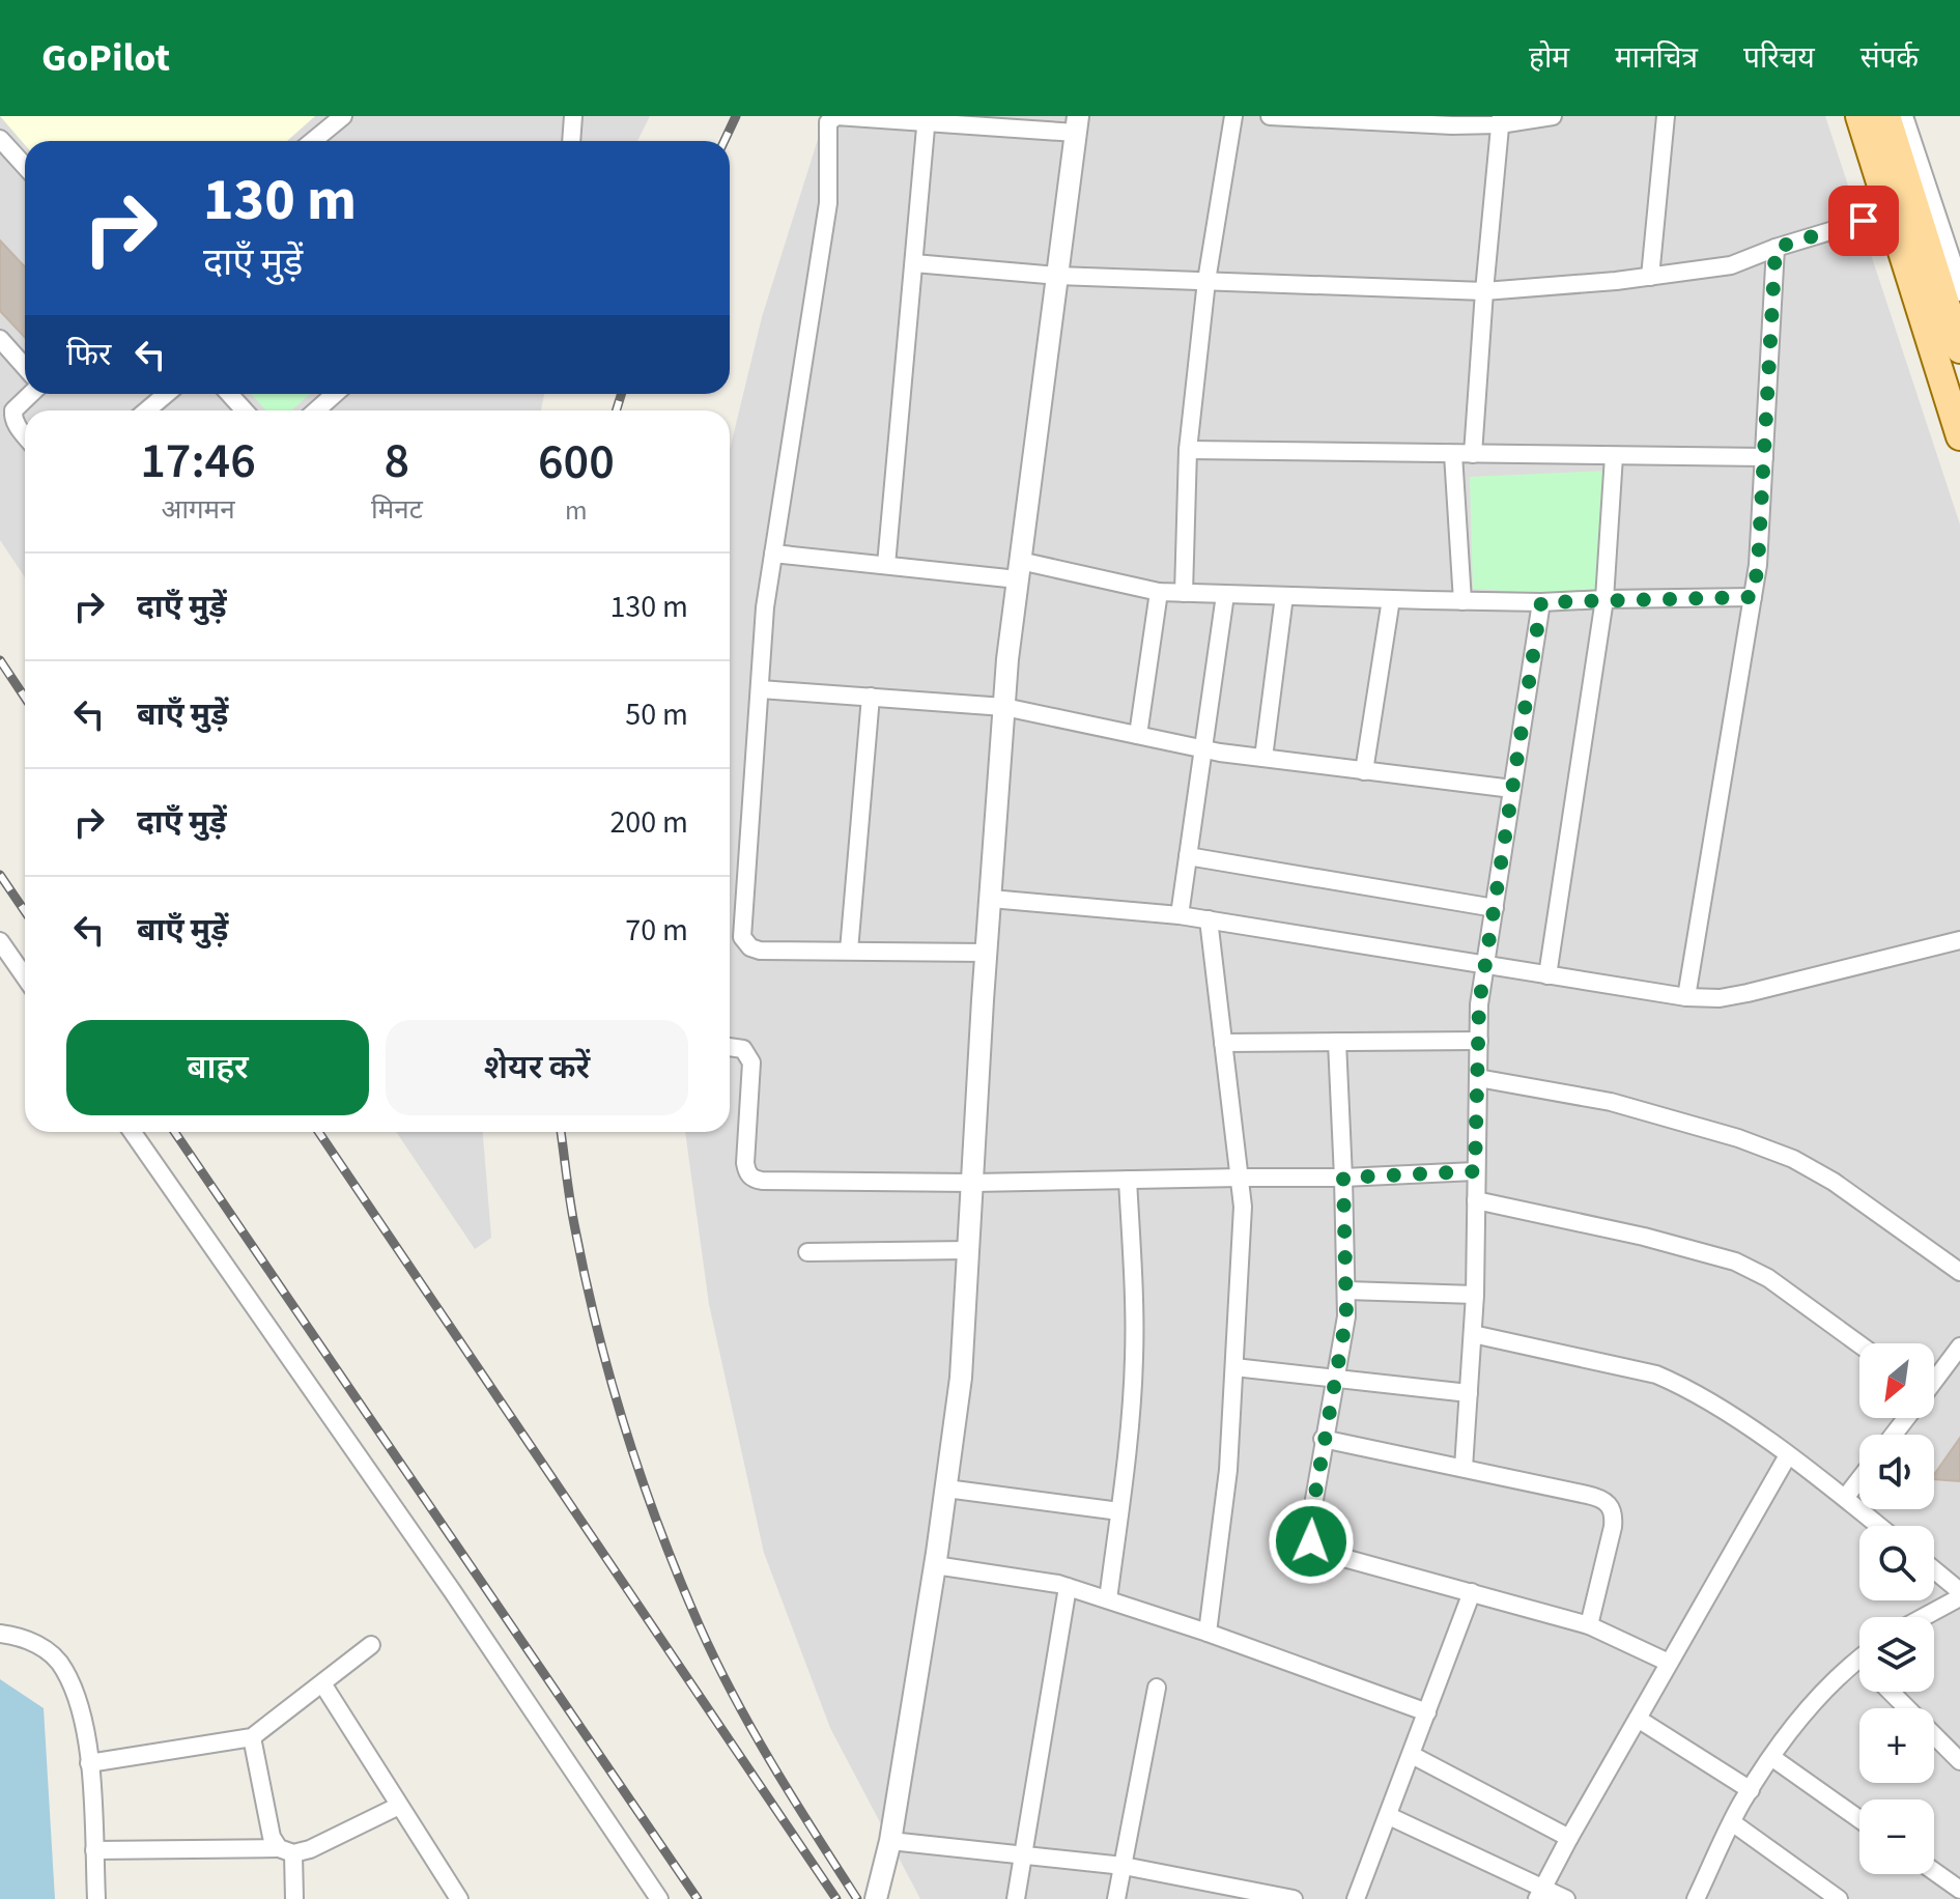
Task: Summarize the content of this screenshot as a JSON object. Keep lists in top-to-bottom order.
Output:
{
  "north": "bottom left",
  "page": {
    "header": "GoPilot",
    "nav": [
      "होम",
      "मानचित्र",
      "परिचय",
      "संपर्क"
    ],
    "turn": ["130 m", "दाएँ मुड़ें"],
    "then": "फिर",
    "eta": [
      "17:46",
      "आगमन",
      "8",
      "मिनट",
      "600",
      "m"
    ],
    "list": [
      {
        "name": "दाएँ मुड़ें",
        "value": "130 m"
      },
      {
        "name": "बाएँ मुड़ें",
        "value": "50 m"
      },
      {
        "name": "दाएँ मुड़ें",
        "value": "200 m"
      },
      {
        "name": "बाएँ मुड़ें",
        "value": "70 m"
      }
    ],
    "buttons": ["बाहर", "शेयर करें"],
    "map_buttons": ["+", "−"]
  }
}
